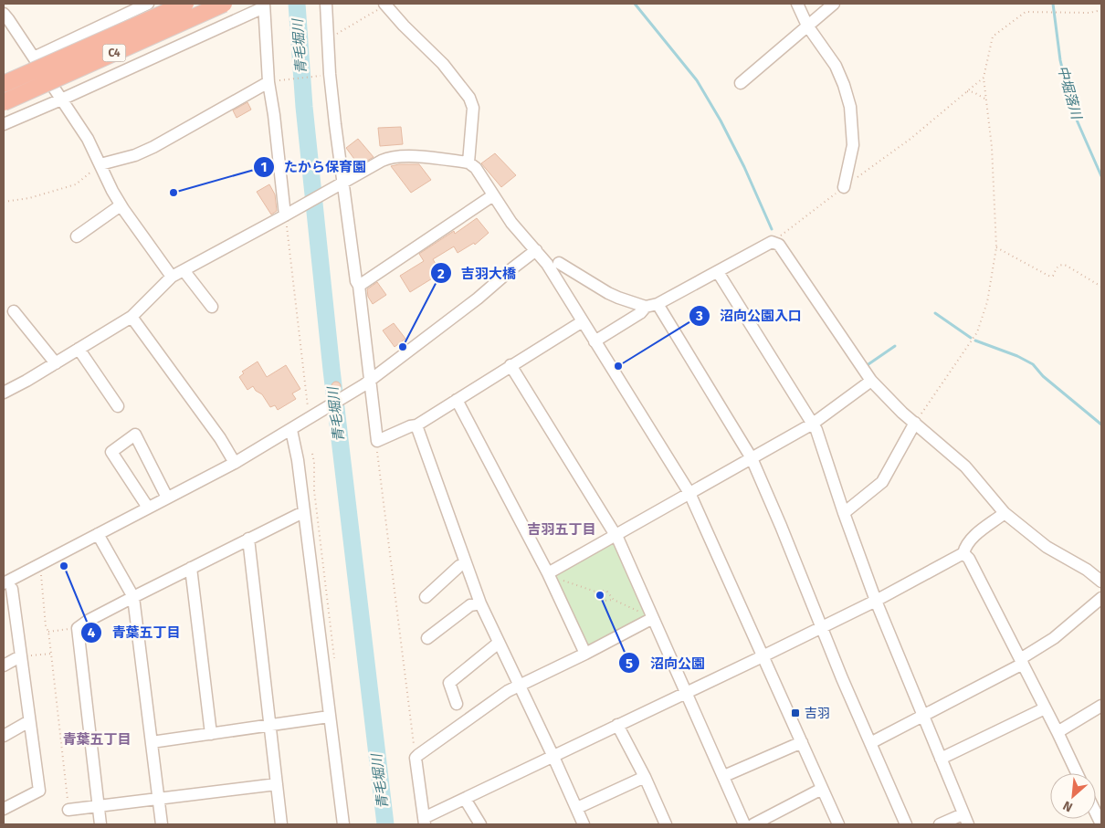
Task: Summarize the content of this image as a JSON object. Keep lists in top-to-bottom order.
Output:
{
  "streets": {
    "highway": ["C4"]
  },
  "districts": ["吉羽五丁目", "青葉五丁目"],
  "water": ["青毛堀川", "中堀落川"],
  "places": {
    "other": [
      "たから保育園",
      "吉羽大橋",
      "沼向公園入口",
      "青葉五丁目",
      "沼向公園"
    ],
    "transit": ["吉羽"]
  },
  "north": "bottom left"
}
